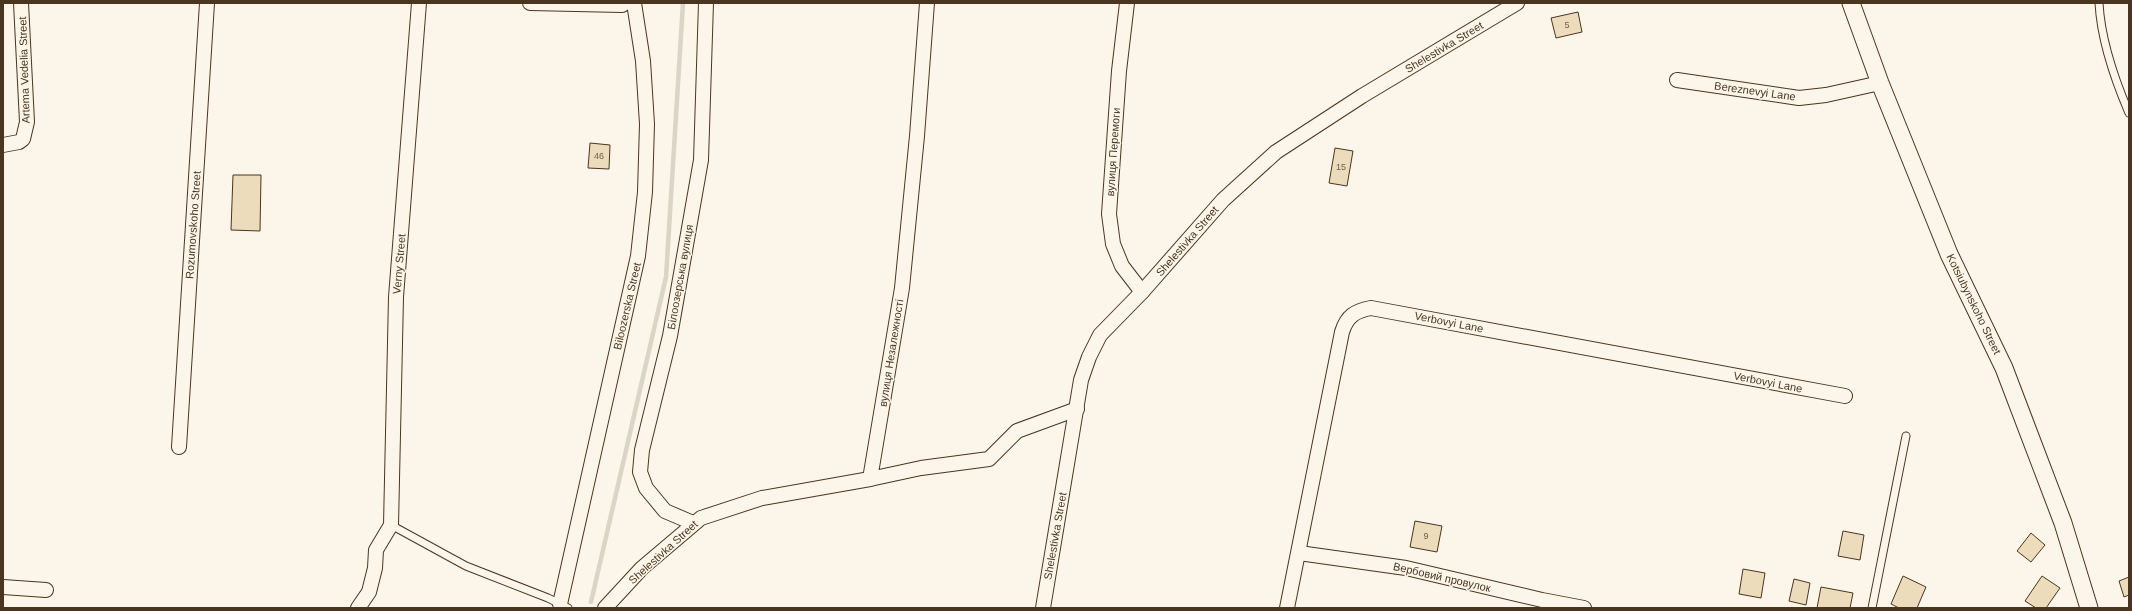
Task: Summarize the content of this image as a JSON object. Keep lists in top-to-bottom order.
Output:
{
  "streets": {
    "street": [
      "Shelestivka Street",
      "Artema Vedelia Street",
      "Bereznevyi Lane",
      "вулиця Перемоги",
      "Rozumovskoho Street",
      "Verny Street",
      "Білоозерська вулиця",
      "Kotsiubynskoho Street",
      "Biloozerska Street",
      "Verbovyi Lane",
      "вулиця Незалежності",
      "Вербовий провулок"
    ]
  },
  "crossings": [
    ["Shelestivka Street", "вулиця Перемоги"],
    ["Shelestivka Street", "Білоозерська вулиця"],
    ["Shelestivka Street", "вулиця Незалежності"],
    ["Bereznevyi Lane", "Kotsiubynskoho Street"],
    ["Verbovyi Lane", "Вербовий провулок"]
  ],
  "house_numbers": [
    "5",
    "46",
    "15",
    "9"
  ]
}
